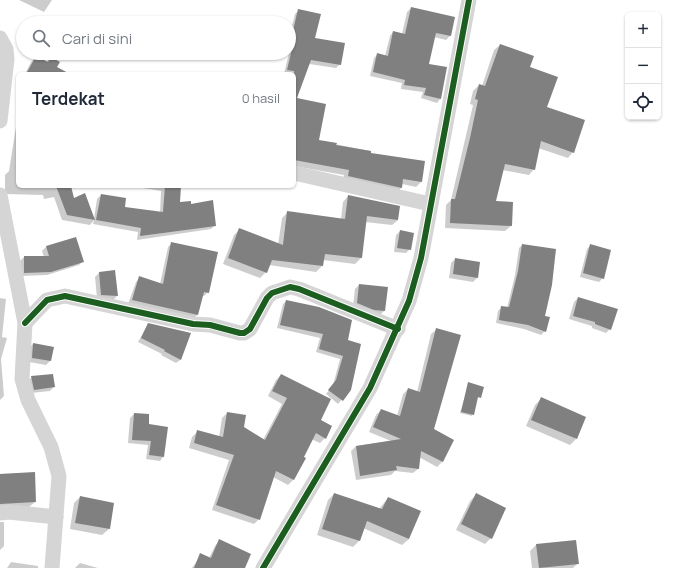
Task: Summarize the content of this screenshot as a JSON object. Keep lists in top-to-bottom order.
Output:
{
  "page": {
    "map_buttons": ["+", "−"],
    "search": "Cari di sini",
    "heading": ["Terdekat", "0 hasil"]
  }
}
